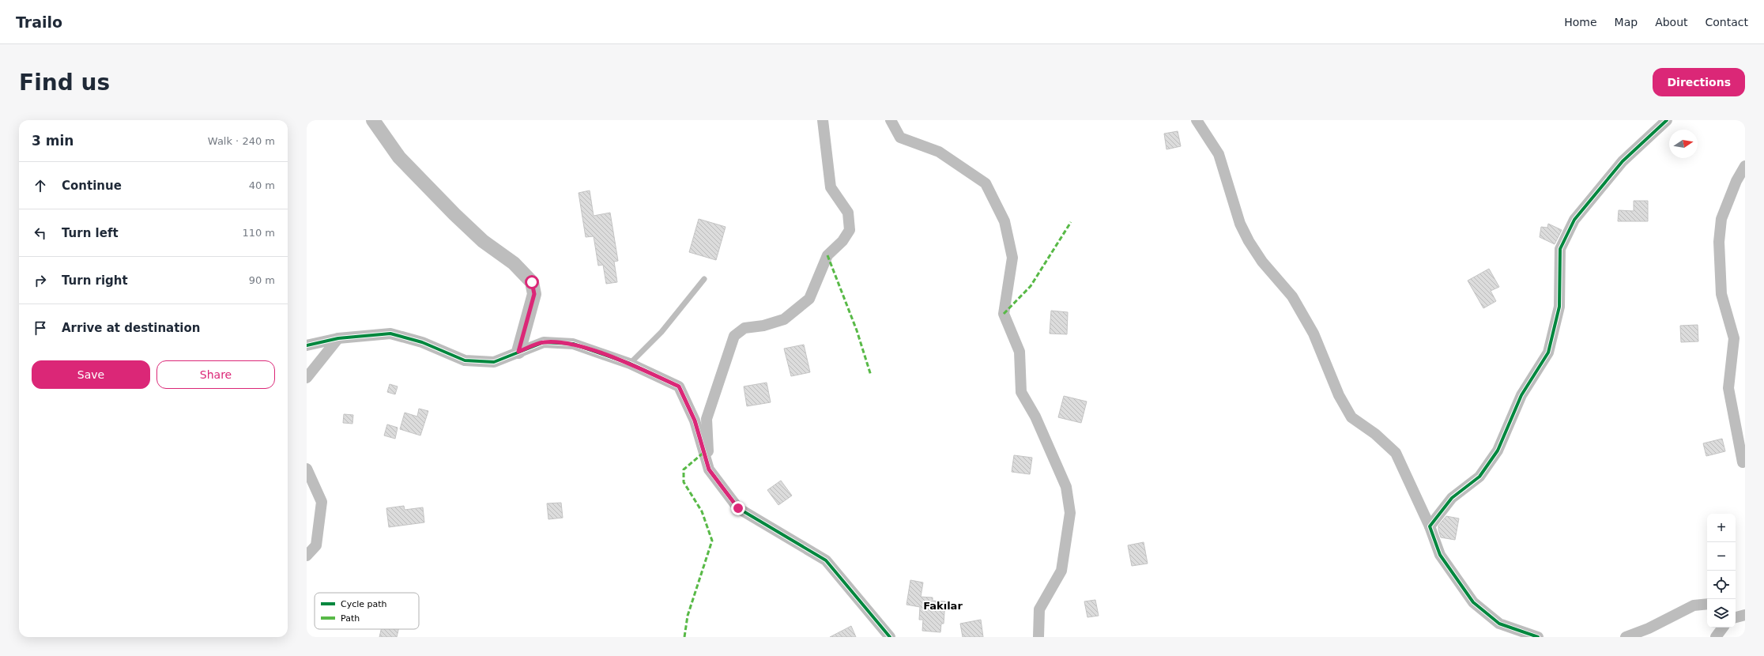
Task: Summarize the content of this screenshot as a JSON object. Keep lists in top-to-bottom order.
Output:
{
  "districts": ["Fakılar"],
  "legend": ["Cycle path", "Path"],
  "north": "right",
  "page": {
    "header": "Trailo",
    "nav": [
      "Home",
      "Map",
      "About",
      "Contact"
    ],
    "buttons": [
      "Directions",
      ["Save", "Share"]
    ],
    "title": "Find us",
    "heading": ["3 min", "Walk · 240 m"],
    "list": [
      ["Continue", "40 m"],
      ["Turn left", "110 m"],
      ["Turn right", "90 m"],
      "Arrive at destination"
    ],
    "map_buttons": ["+", "−"]
  }
}
